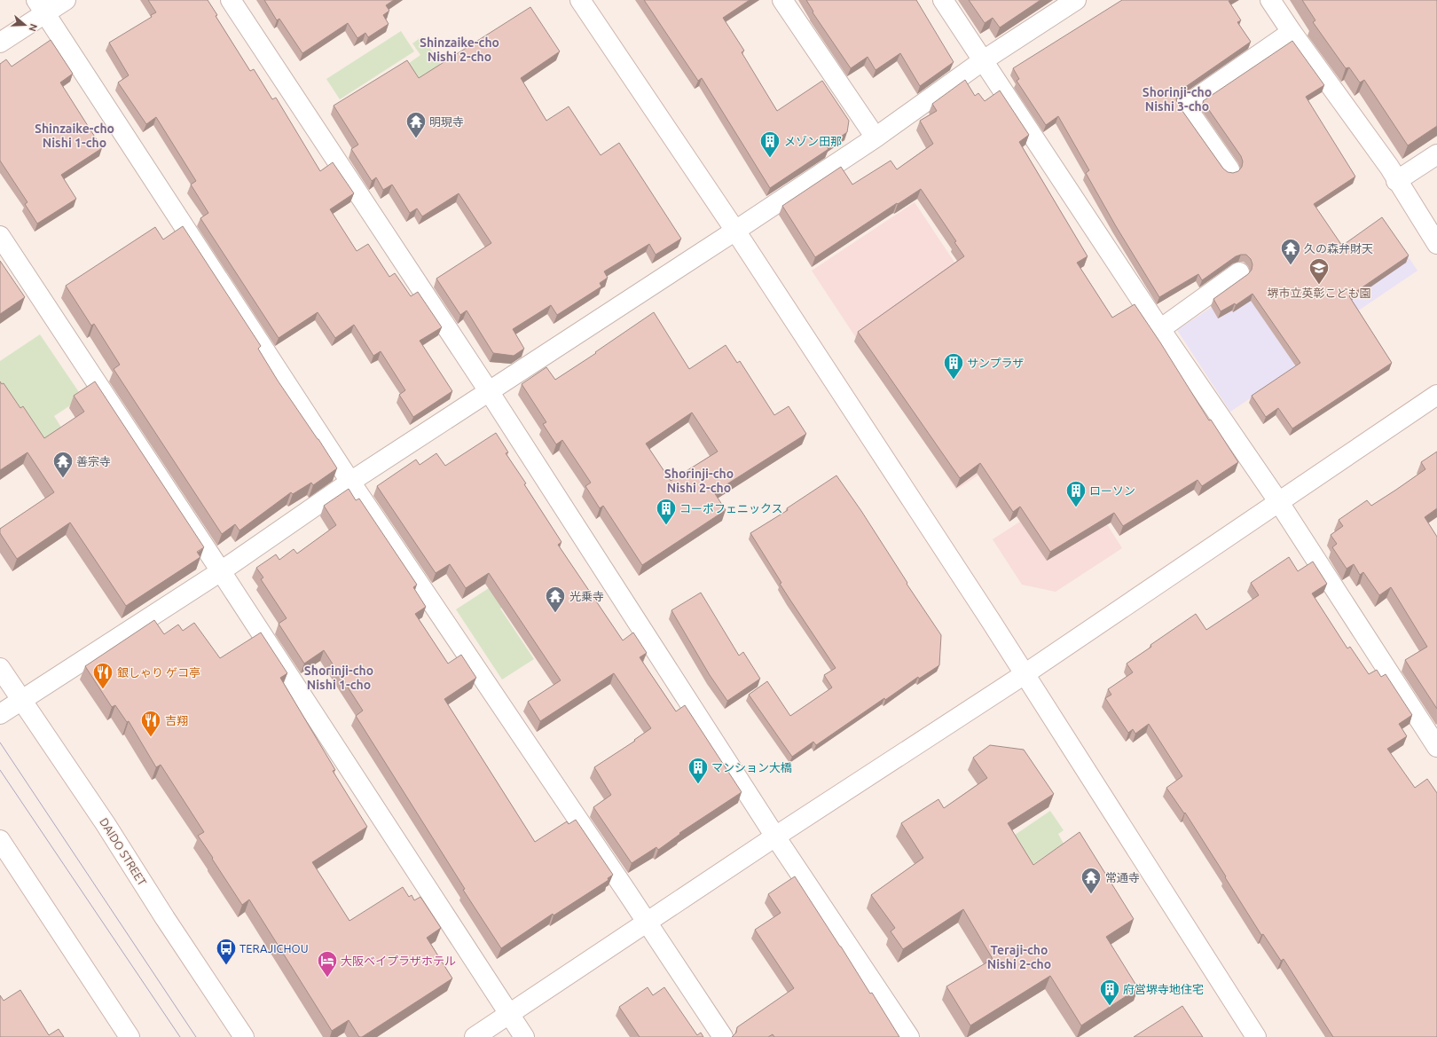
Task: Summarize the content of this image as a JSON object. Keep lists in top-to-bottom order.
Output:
{
  "streets": {
    "street": ["DAIDO STREET"]
  },
  "districts": [
    "Shinzaike-cho Nishi 2-cho",
    "Shorinji-cho Nishi 3-cho",
    "Shinzaike-cho Nishi 1-cho",
    "Shorinji-cho Nishi 2-cho",
    "Shorinji-cho Nishi 1-cho",
    "Teraji-cho Nishi 2-cho"
  ],
  "places": {
    "temple": [
      "明現寺",
      "久の森弁財天",
      "善宗寺",
      "光乗寺",
      "常通寺"
    ],
    "building": [
      "メゾン田那",
      "サンプラザ",
      "ローソン",
      "コーポフェニックス",
      "マンション大橋",
      "府営堺寺地住宅"
    ],
    "school or university": ["堺市立英彰こども園"],
    "restaurant": ["銀しゃり ゲコ亭", "吉翔"],
    "bus stop": ["TERAJICHOU"],
    "hotel": ["大阪ベイプラザホテル"]
  },
  "north": "right"
}
